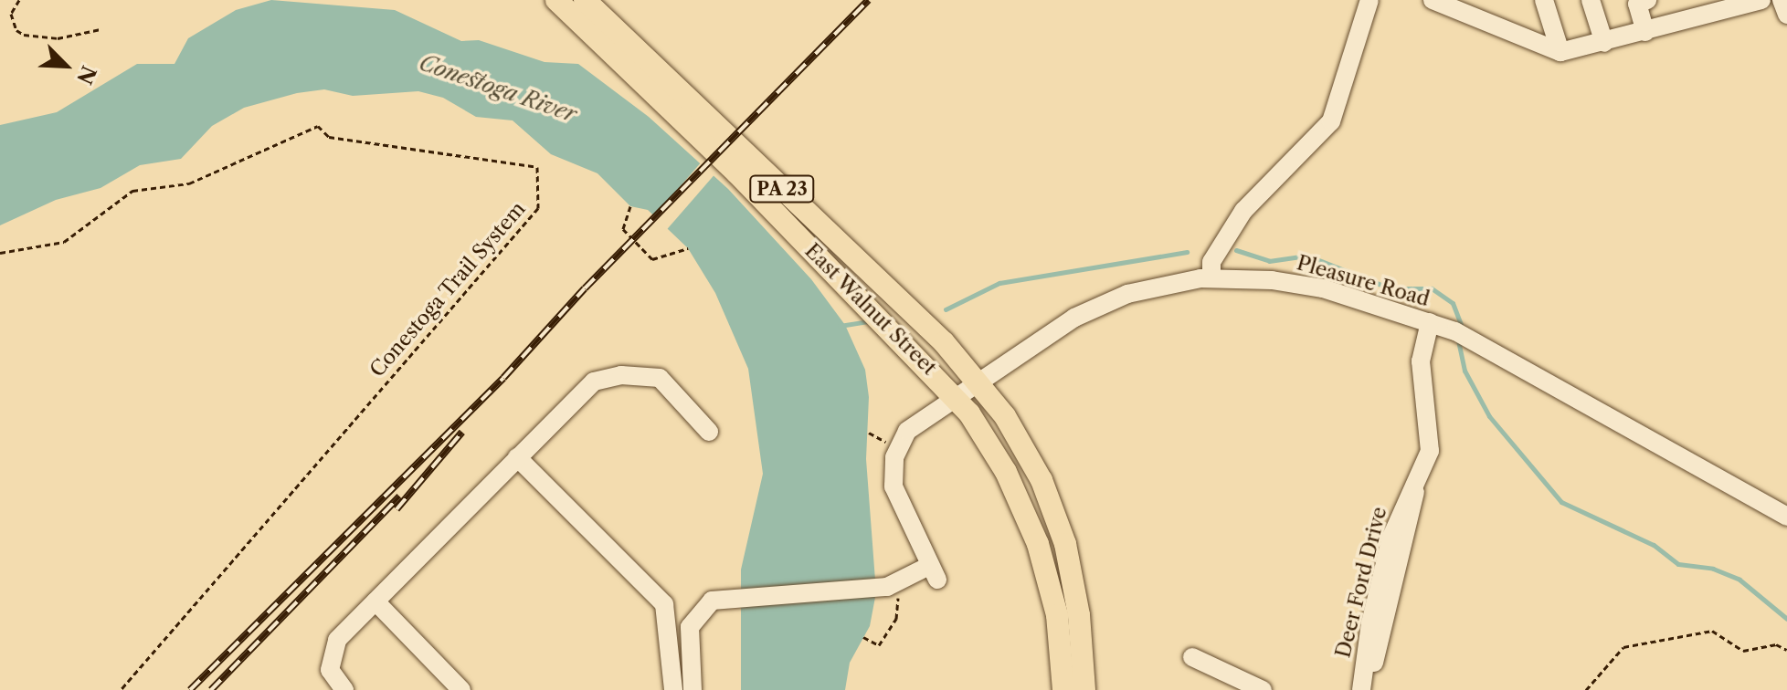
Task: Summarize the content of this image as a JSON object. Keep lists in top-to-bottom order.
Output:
{
  "streets": {
    "main road": ["PA 23", "East Walnut Street"],
    "street": ["Pleasure Road", "Deer Ford Drive"],
    "path": ["Conestoga Trail System"]
  },
  "crossings": [
    ["Pleasure Road", "East Walnut Street"],
    ["Pleasure Road", "Deer Ford Drive"]
  ],
  "water": ["Conestoga River"],
  "north": "bottom right"
}
